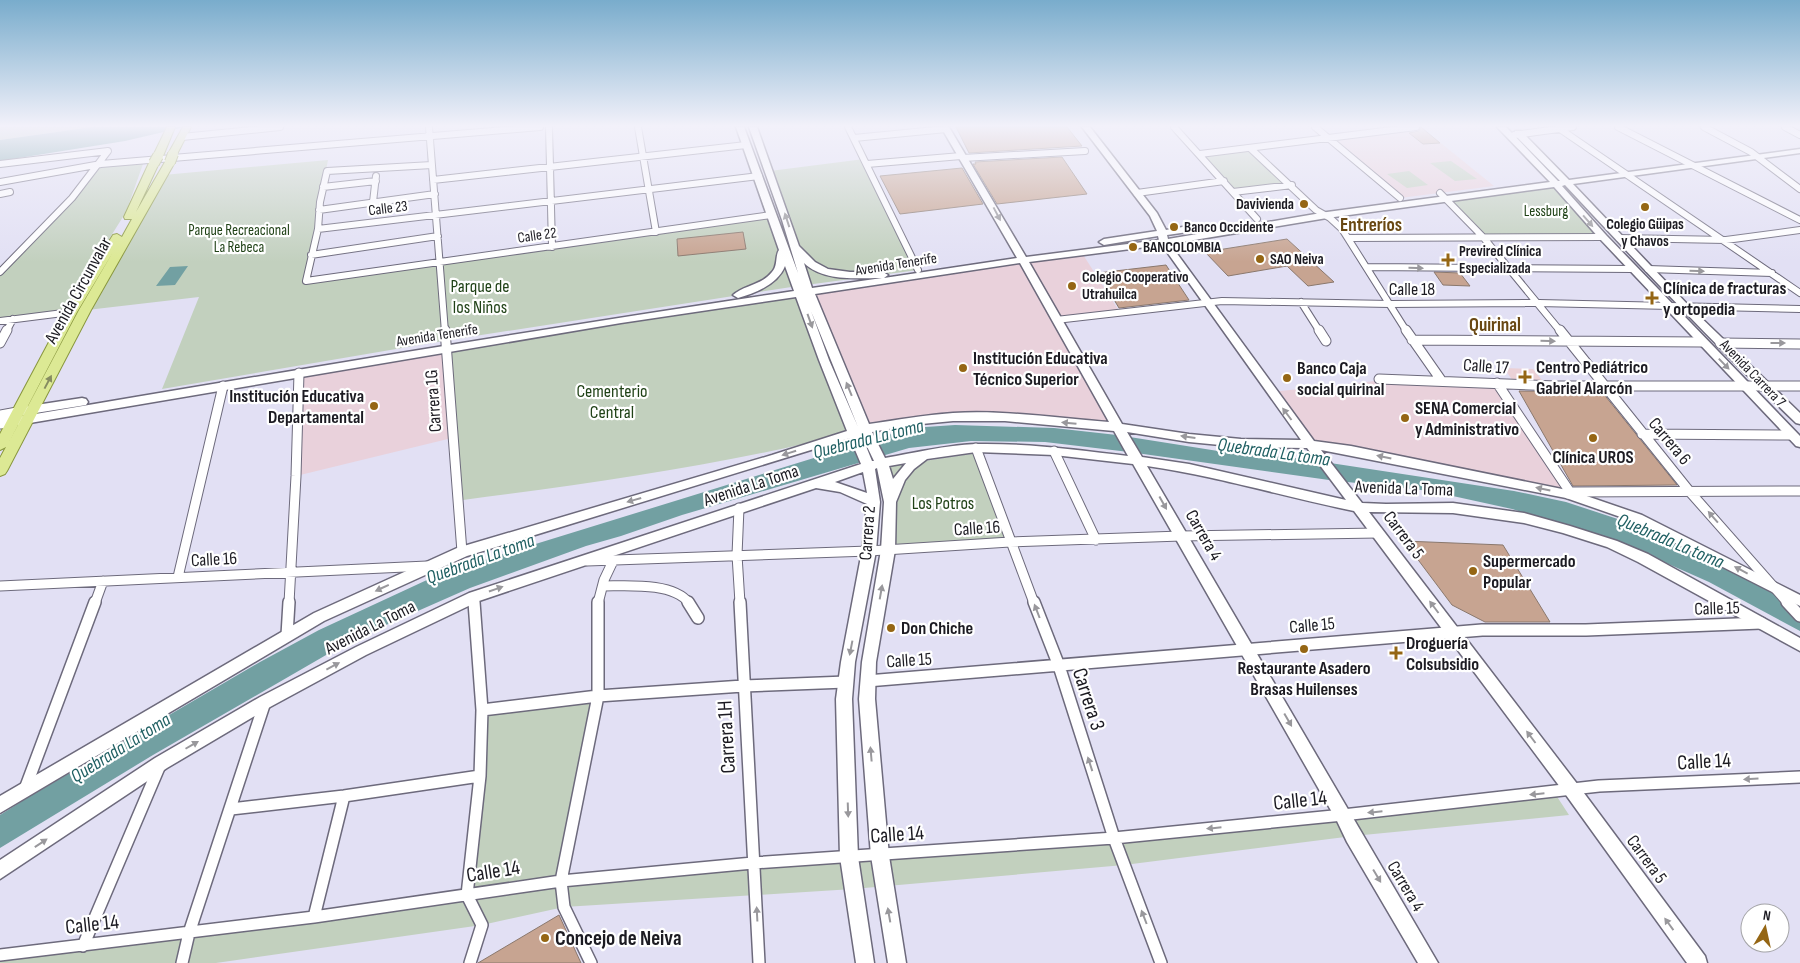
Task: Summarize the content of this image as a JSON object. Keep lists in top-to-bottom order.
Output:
{
  "streets": {
    "main road": [
      "Avenida Tenerife",
      "Avenida Circunvalar",
      "Avenida Carrera 7",
      "Avenida La Toma",
      "Carrera 2",
      "Carrera 4",
      "Carrera 5"
    ],
    "street": [
      "Calle 23",
      "Calle 22",
      "Calle 18",
      "Calle 17",
      "Carrera 1G",
      "Carrera 6",
      "Calle 16",
      "Calle 15",
      "Carrera 3",
      "Carrera 1H",
      "Calle 14"
    ]
  },
  "crossings": [
    ["Calle 23", "Carrera 1G"],
    ["Calle 23", "Carrera 2"],
    ["Calle 22", "Carrera 1G"],
    ["Calle 22", "Carrera 2"],
    ["Avenida Tenerife", "Avenida Circunvalar"],
    ["Avenida Tenerife", "Avenida Carrera 7"],
    ["Avenida Tenerife", "Carrera 1G"],
    ["Avenida Tenerife", "Carrera 6"],
    ["Avenida Tenerife", "Carrera 2"],
    ["Avenida Tenerife", "Carrera 4"],
    ["Avenida Tenerife", "Carrera 5"],
    ["Calle 18", "Avenida Carrera 7"],
    ["Calle 18", "Carrera 6"],
    ["Calle 18", "Carrera 4"],
    ["Calle 18", "Carrera 5"],
    ["Calle 17", "Avenida Carrera 7"],
    ["Calle 17", "Carrera 6"],
    ["Carrera 1G", "Avenida La Toma"],
    ["Carrera 6", "Avenida La Toma"],
    ["Avenida La Toma", "Calle 16"],
    ["Avenida La Toma", "Carrera 2"],
    ["Avenida La Toma", "Carrera 4"],
    ["Avenida La Toma", "Carrera 5"],
    ["Avenida La Toma", "Calle 15"],
    ["Avenida La Toma", "Carrera 3"],
    ["Avenida La Toma", "Carrera 1H"],
    ["Calle 16", "Carrera 2"],
    ["Calle 16", "Carrera 4"],
    ["Calle 16", "Carrera 5"],
    ["Calle 16", "Carrera 3"],
    ["Calle 16", "Carrera 1H"],
    ["Carrera 2", "Calle 15"],
    ["Carrera 2", "Calle 14"],
    ["Carrera 4", "Calle 15"],
    ["Carrera 4", "Calle 14"],
    ["Carrera 5", "Calle 15"],
    ["Carrera 5", "Calle 14"],
    ["Calle 15", "Carrera 3"],
    ["Carrera 3", "Calle 14"],
    ["Carrera 1H", "Calle 14"]
  ],
  "one_way": [
    "Carrera 4",
    "Carrera 5",
    "Carrera 3",
    "Calle 14"
  ],
  "districts": ["Entreríos", "Quirinal"],
  "water": ["Quebrada La toma"],
  "parks": [
    "Lessburg",
    "Parque Recreacional La Rebeca",
    "Parque de los Niños",
    "Cementerio Central",
    "Los Potros"
  ],
  "places": {
    "other": [
      "Davivienda",
      "Colegio Güipas y Chavos",
      "Banco Occidente",
      "BANCOLOMBIA",
      "SAO Neiva",
      "Colegio Cooperativo Utrahuilca",
      "Institución Educativa Técnico Superior",
      "Banco Caja social quirinal",
      "Institución Educativa Departamental",
      "SENA Comercial y Administrativo",
      "Clínica UROS",
      "Supermercado Popular",
      "Don Chiche",
      "Restaurante Asadero Brasas Huilenses",
      "Concejo de Neiva"
    ],
    "health": [
      "Previred Clínica Especializada",
      "Clínica de fracturas y ortopedia",
      "Centro Pediátrico Gabriel Alarcón",
      "Droguería Colsubsidio"
    ]
  },
  "north": "top"
}
